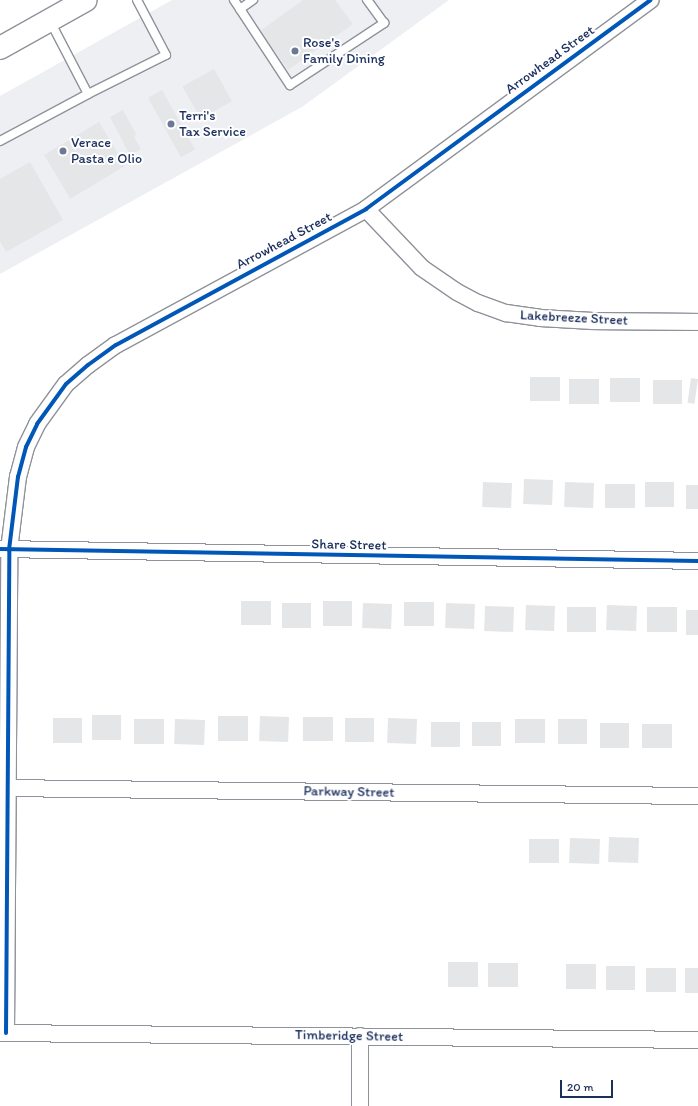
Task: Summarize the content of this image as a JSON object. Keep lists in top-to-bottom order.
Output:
{
  "streets": {
    "street": [
      "Arrowhead Street",
      "Lakebreeze Street",
      "Share Street",
      "Parkway Street",
      "Timberidge Street"
    ]
  },
  "crossings": [
    ["Arrowhead Street", "Lakebreeze Street"],
    ["Arrowhead Street", "Share Street"],
    ["Arrowhead Street", "Parkway Street"],
    ["Arrowhead Street", "Timberidge Street"]
  ],
  "places": ["Rose's Family Dining", "Terri's Tax Service", "Verace Pasta e Olio"],
  "scale_bar": "20 m"
}
